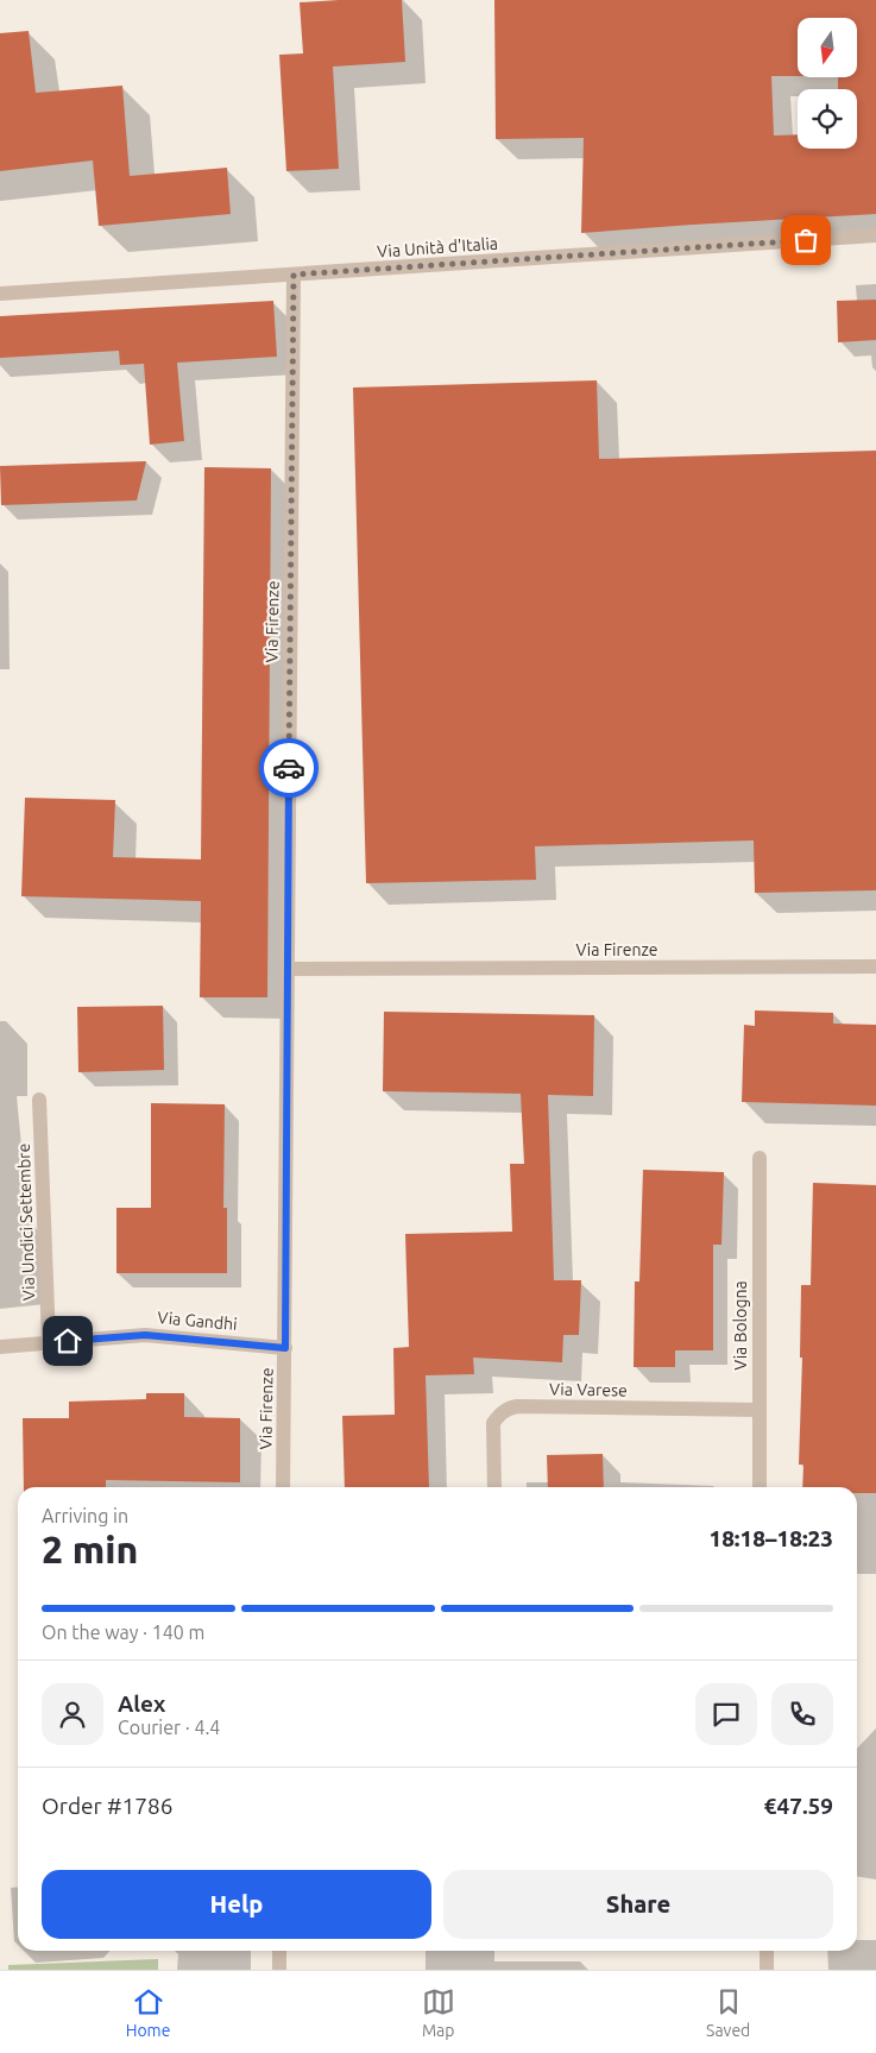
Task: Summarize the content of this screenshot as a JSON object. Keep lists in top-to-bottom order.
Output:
{
  "streets": {
    "street": [
      "Via Unità d'Italia",
      "Via Firenze",
      "Via Undici Settembre",
      "Via Gandhi",
      "Via Bologna",
      "Via Varese"
    ]
  },
  "crossings": [
    ["Via Unità d'Italia", "Via Firenze"],
    ["Via Firenze", "Via Gandhi"],
    ["Via Undici Settembre", "Via Gandhi"],
    ["Via Bologna", "Via Varese"]
  ],
  "north": "bottom",
  "page": {
    "heading": ["2 min", "Arriving in", "18:18–18:23"],
    "panel": [
      "Alex",
      "Courier · 4.4",
      "Order #1786",
      "€47.59"
    ],
    "bar": "On the way · 140 m",
    "buttons": ["Help", "Share"],
    "tabs": ["Home", "Map", "Saved"]
  }
}
